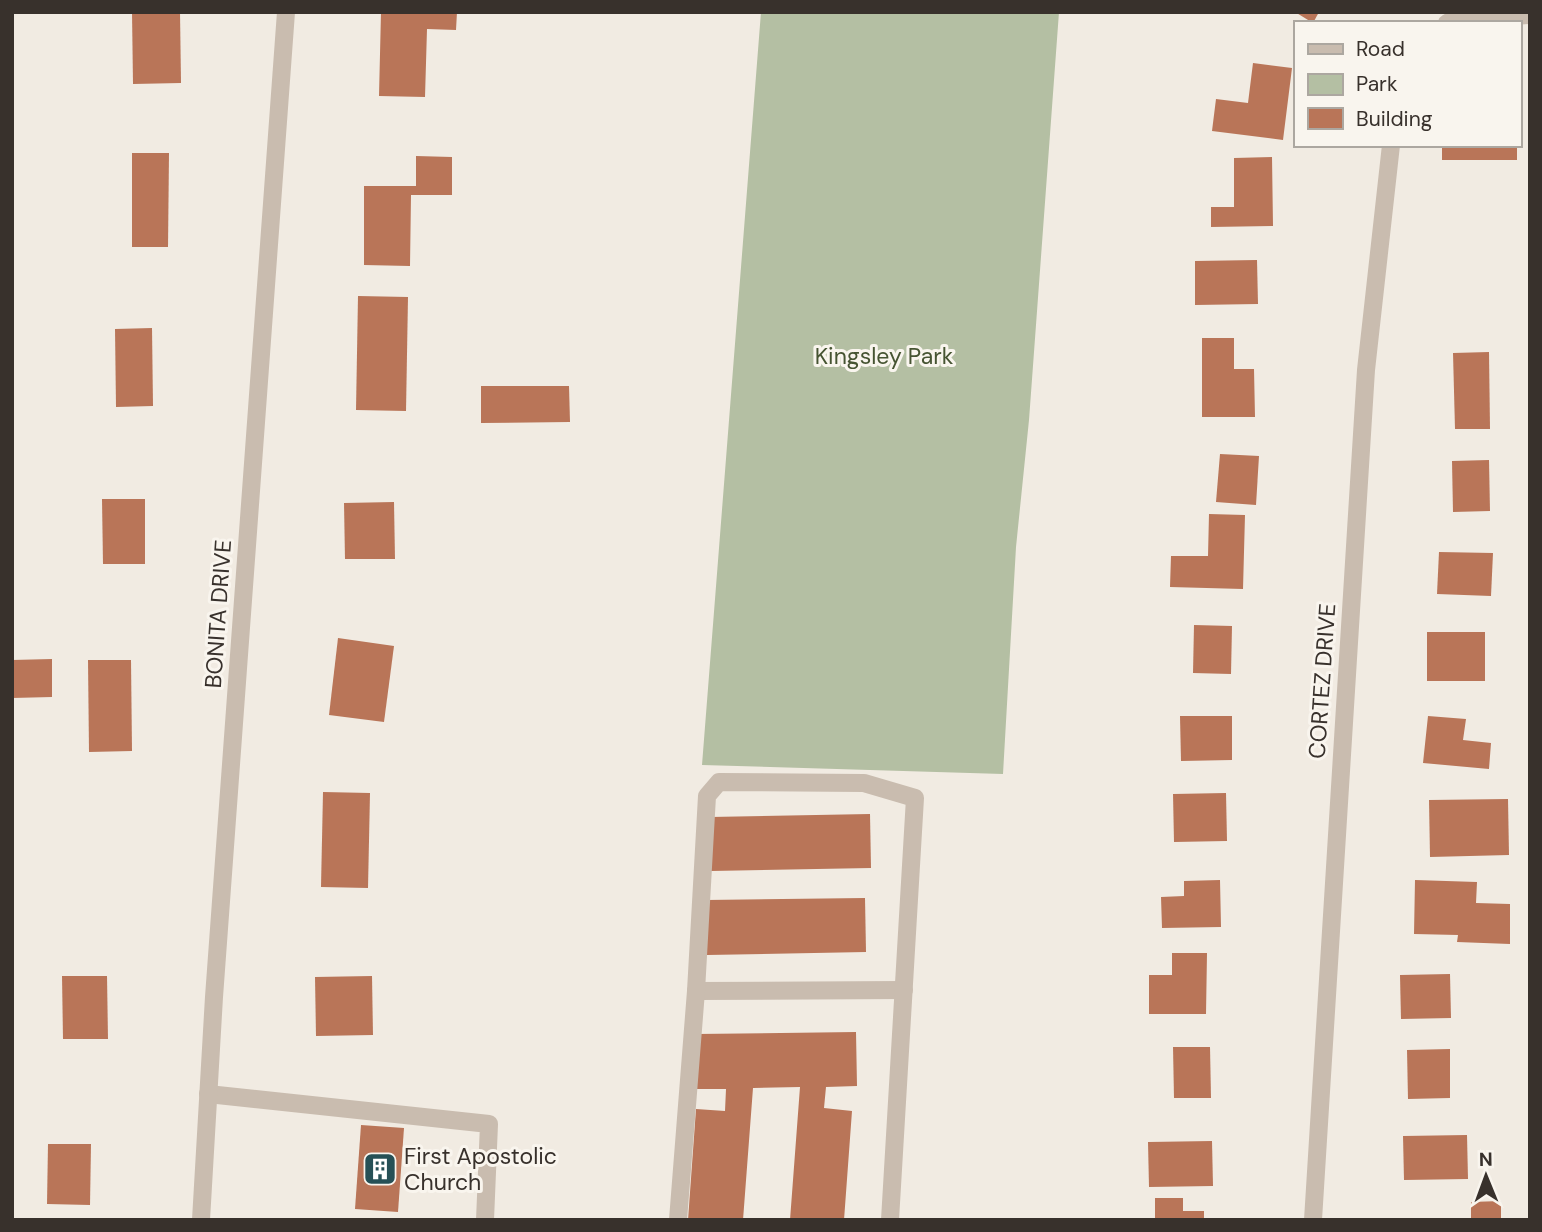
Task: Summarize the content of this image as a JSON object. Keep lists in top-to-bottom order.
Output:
{
  "streets": {
    "street": ["BONITA DRIVE", "CORTEZ DRIVE"]
  },
  "parks": ["Kingsley Park"],
  "places": {
    "building": ["First Apostolic Church"]
  },
  "legend": ["Road", "Park", "Building"],
  "north": "top"
}
